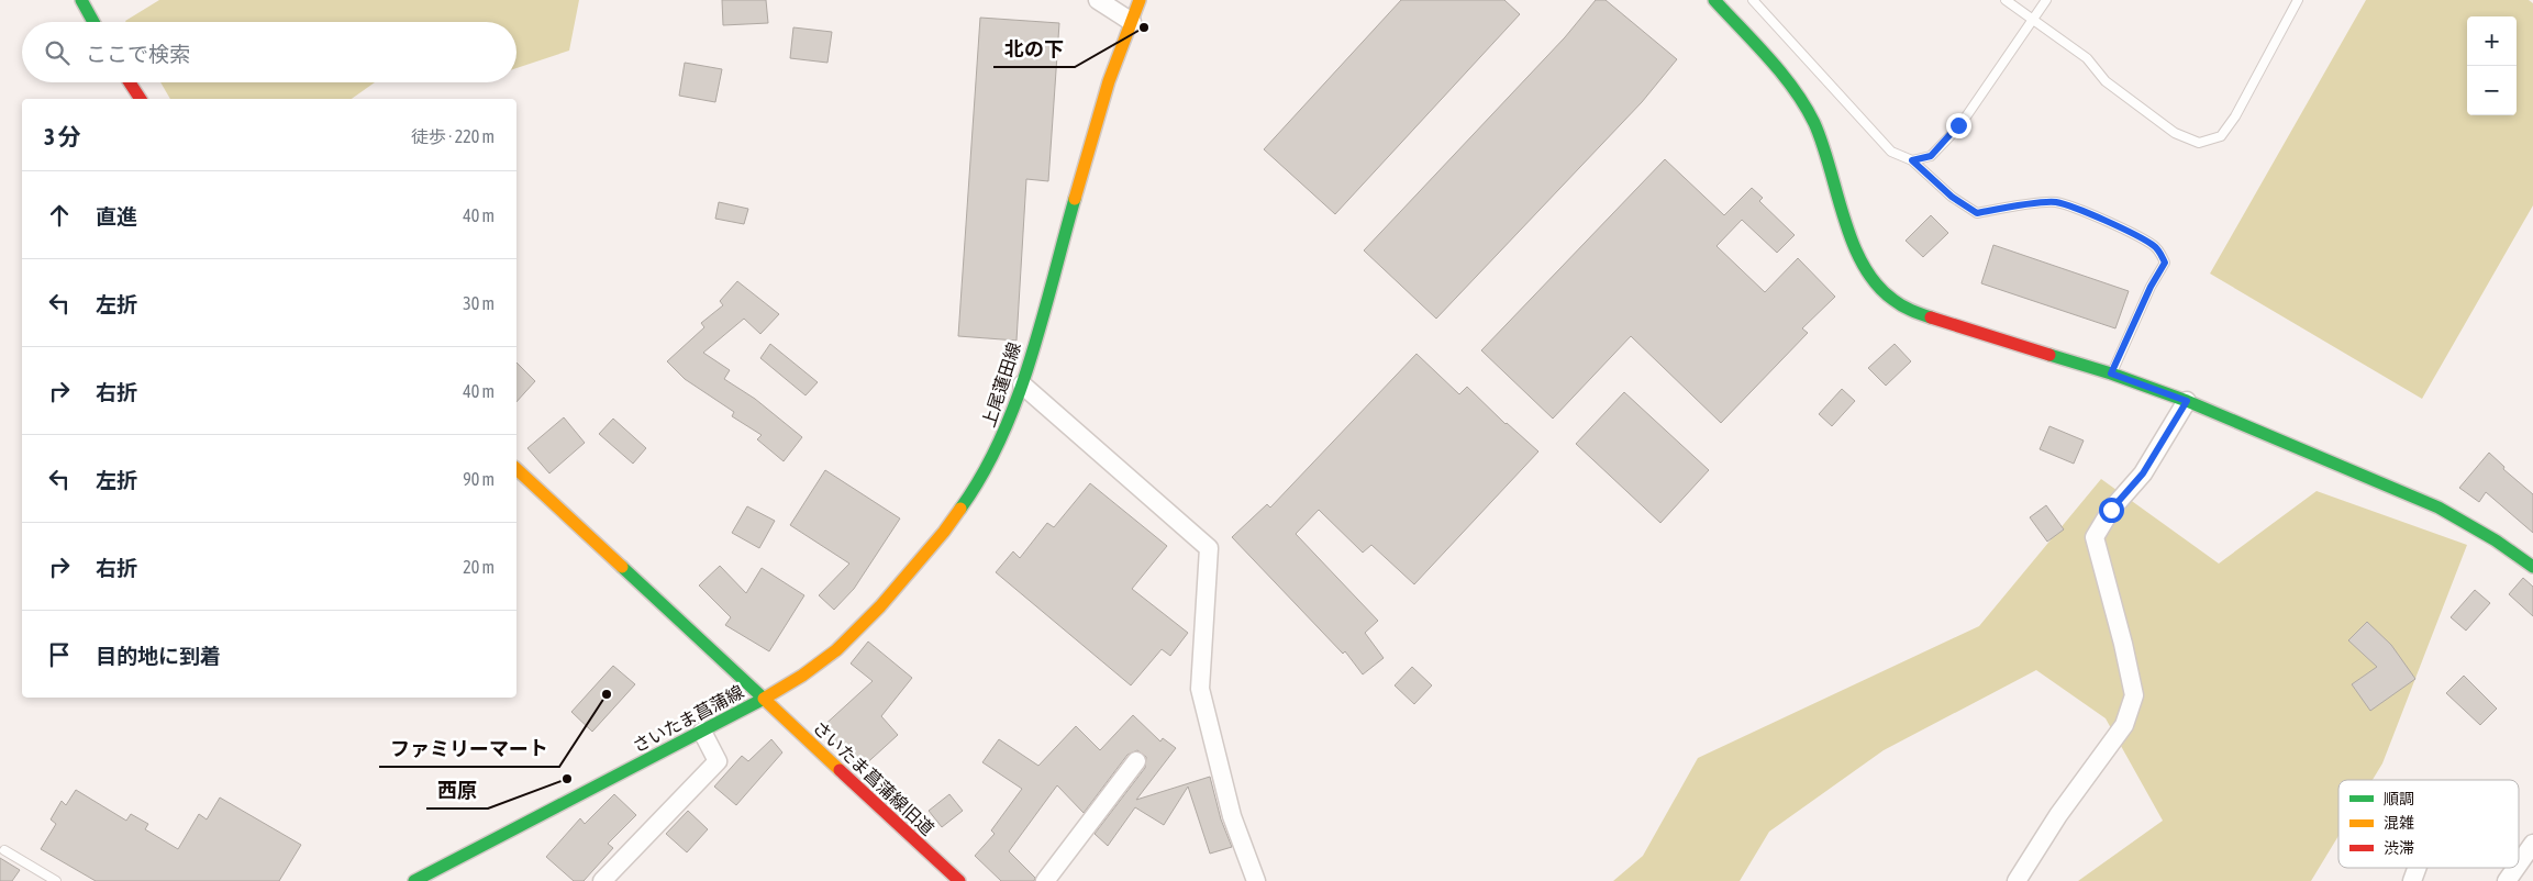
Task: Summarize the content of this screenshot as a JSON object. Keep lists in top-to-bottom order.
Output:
{
  "streets": {
    "main road": ["上尾蓮田線", "さいたま菖蒲線", "さいたま菖蒲線旧道"]
  },
  "crossings": [
    ["上尾蓮田線", "さいたま菖蒲線"],
    ["上尾蓮田線", "さいたま菖蒲線旧道"],
    ["さいたま菖蒲線", "さいたま菖蒲線旧道"]
  ],
  "places": ["北の下", "ファミリーマート", "西原"],
  "legend": ["順調", "混雑", "渋滞"],
  "page": {
    "map_buttons": ["+", "−"],
    "search": "ここで検索",
    "heading": ["3 分", "徒歩 · 220 m"],
    "list": [
      ["直進", "40 m"],
      ["左折", "30 m"],
      ["右折", "40 m"],
      ["左折", "90 m"],
      ["右折", "20 m"],
      "目的地に到着"
    ]
  }
}
